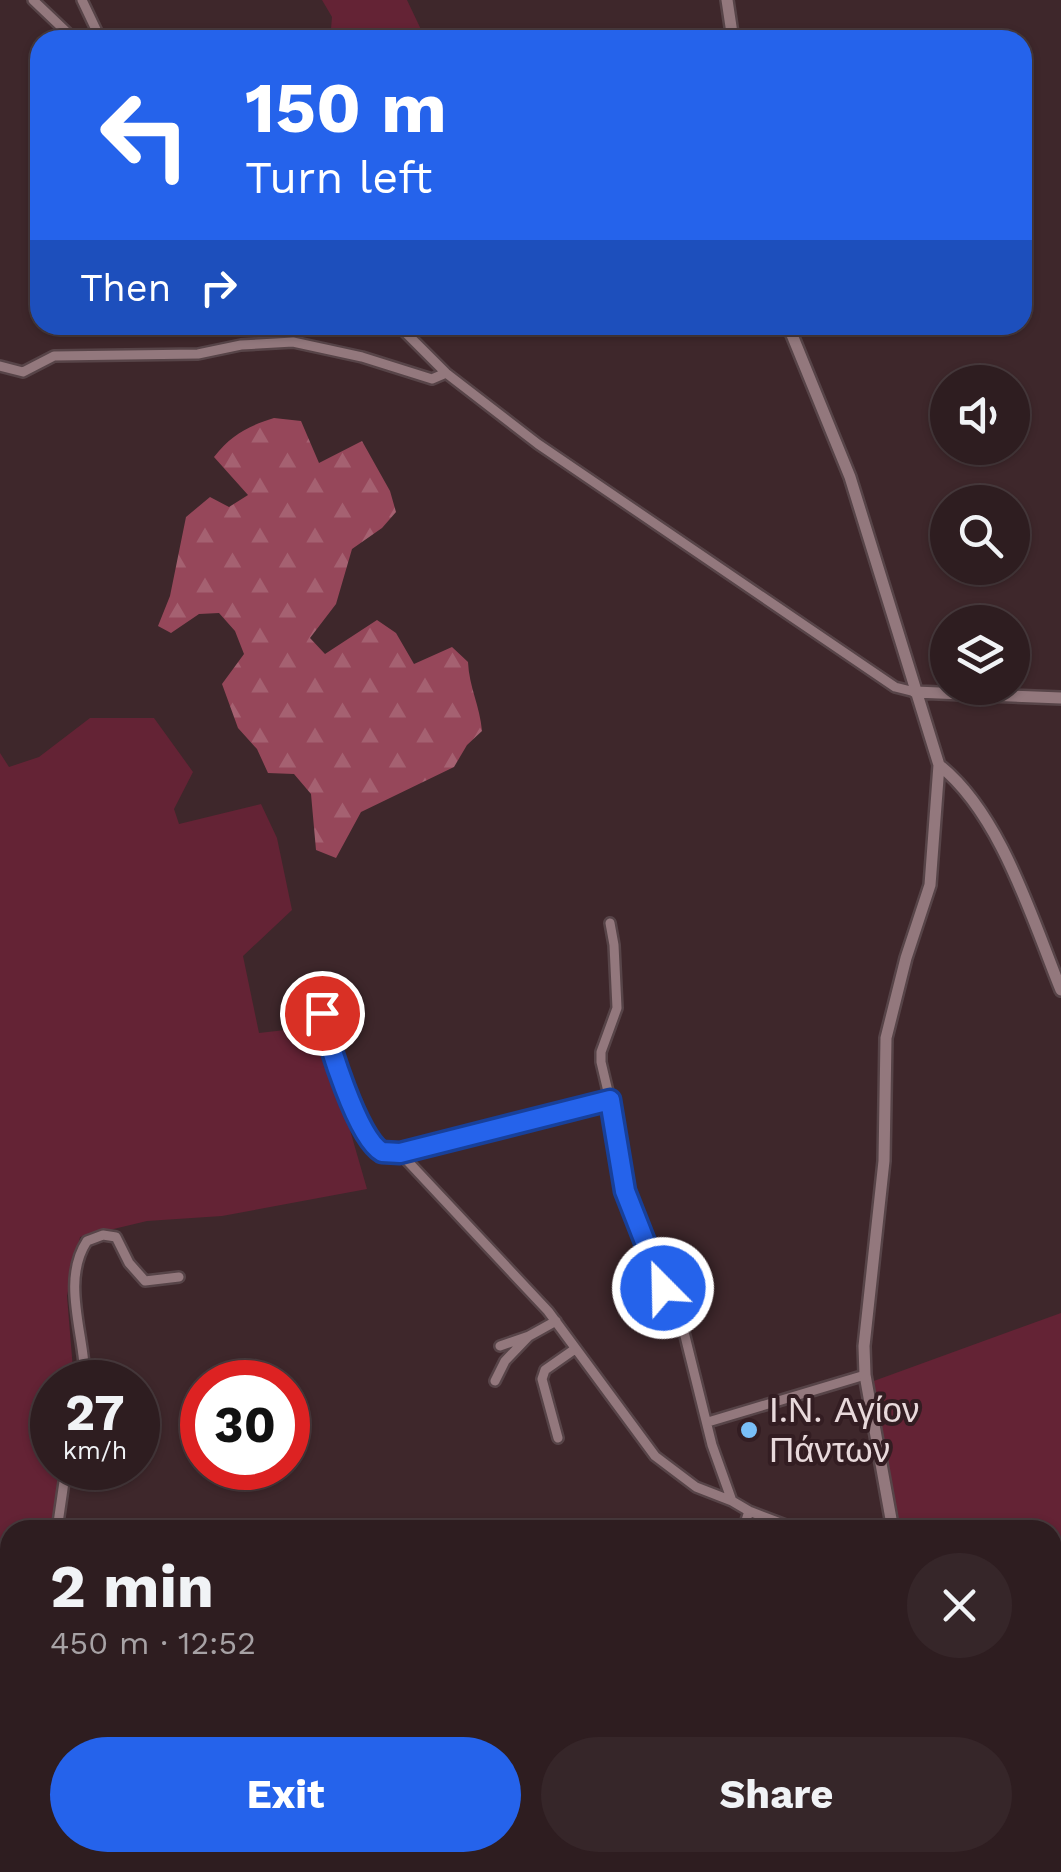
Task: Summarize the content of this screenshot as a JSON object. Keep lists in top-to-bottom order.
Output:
{
  "places": ["Ι.Ν. Αγίον Πάντων"],
  "page": {
    "turn": ["150 m", "Turn left"],
    "then": "Then",
    "speed": "27 km/h",
    "limit": "30",
    "heading": ["2 min", "450 m · 12:52"],
    "buttons": ["Exit", "Share"]
  }
}
